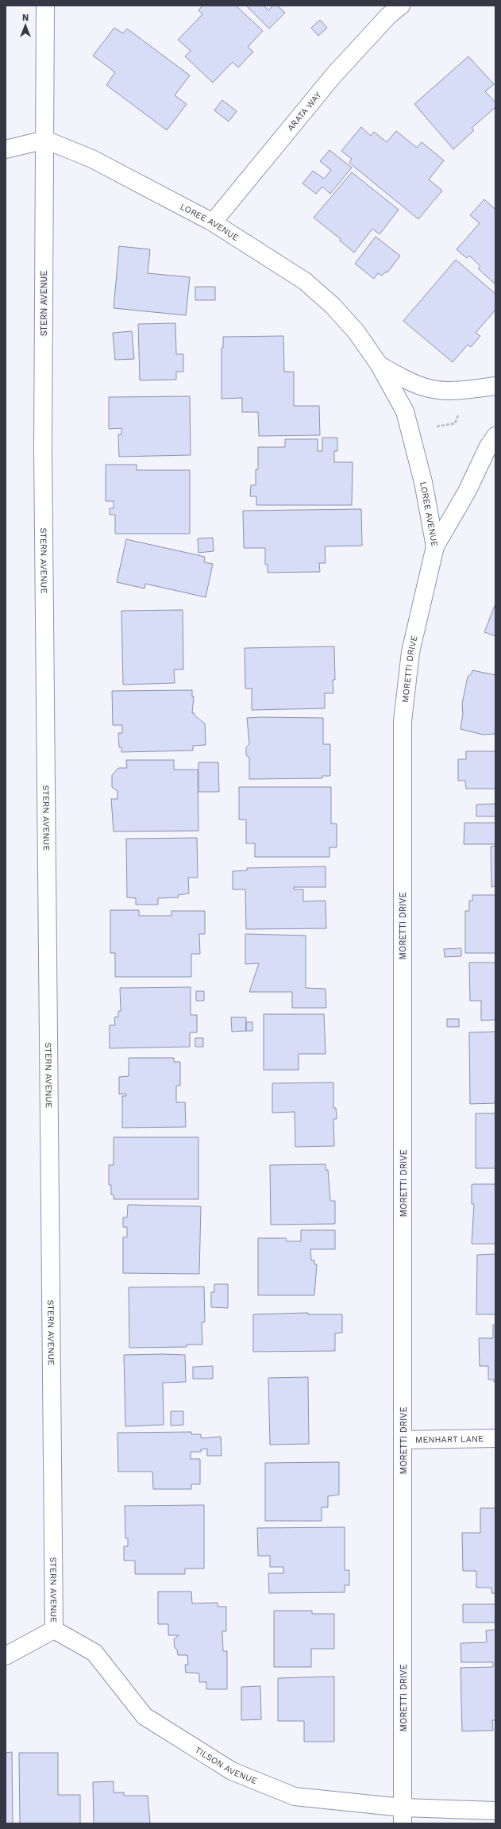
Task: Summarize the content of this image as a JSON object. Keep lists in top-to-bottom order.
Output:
{
  "streets": {
    "street": [
      "ARATA WAY",
      "LOREE AVENUE",
      "STERN AVENUE",
      "MORETTI DRIVE",
      "MENHART LANE",
      "TILSON AVENUE"
    ]
  },
  "crossings": [
    ["ARATA WAY", "LOREE AVENUE"],
    ["LOREE AVENUE", "STERN AVENUE"],
    ["LOREE AVENUE", "MORETTI DRIVE"],
    ["STERN AVENUE", "TILSON AVENUE"],
    ["MORETTI DRIVE", "MENHART LANE"],
    ["MORETTI DRIVE", "TILSON AVENUE"]
  ],
  "north": "top"
}
